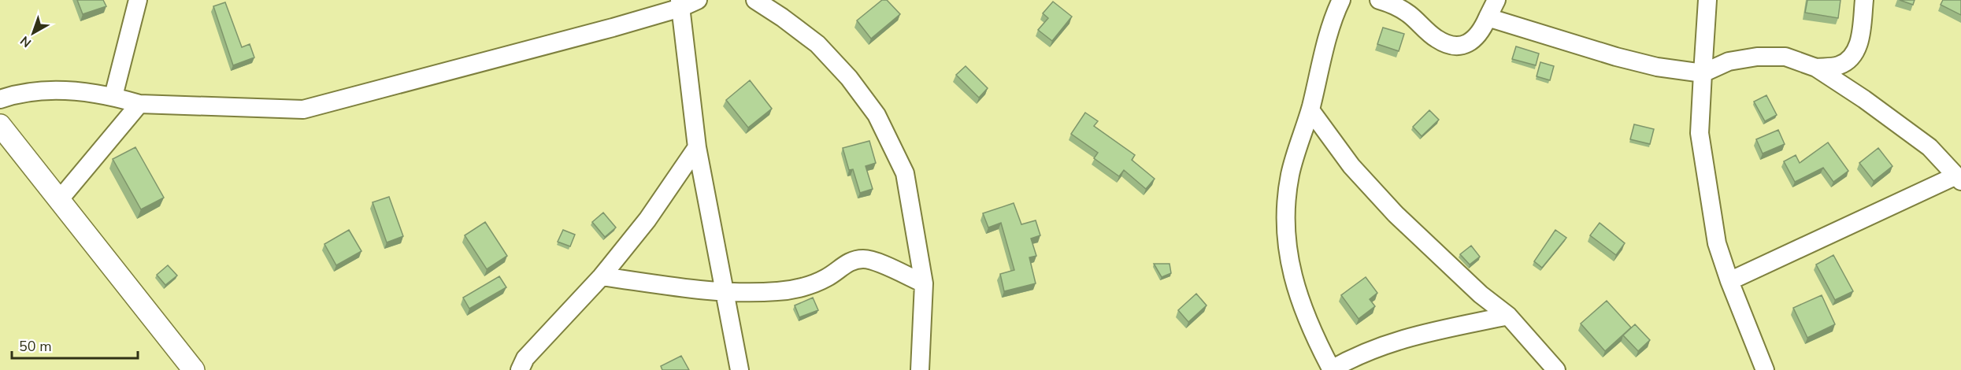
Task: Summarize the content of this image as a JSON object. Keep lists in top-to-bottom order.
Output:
{
  "scale_bar": "50 m",
  "north": "bottom left"
}
